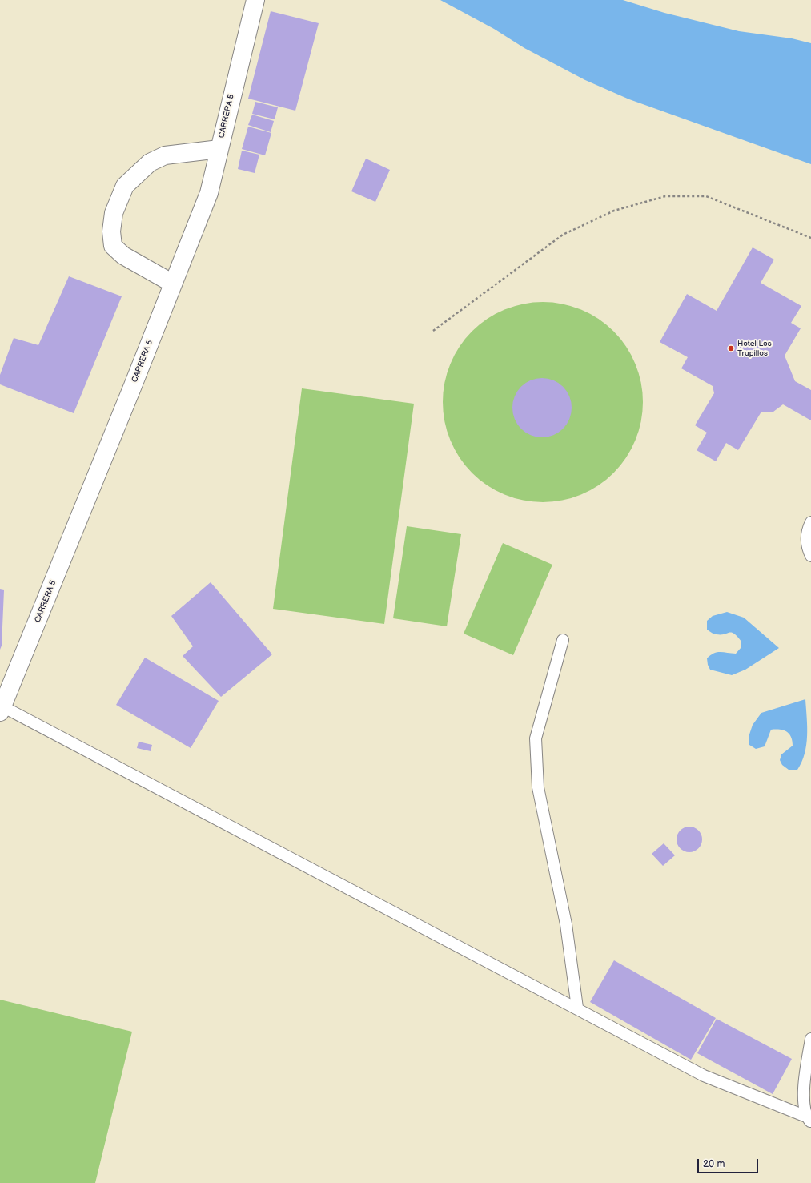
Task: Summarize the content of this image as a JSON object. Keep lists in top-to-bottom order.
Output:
{
  "streets": {
    "street": ["CARRERA 5"]
  },
  "places": ["Hotel Los Trupillos"],
  "scale_bar": "20 m"
}
